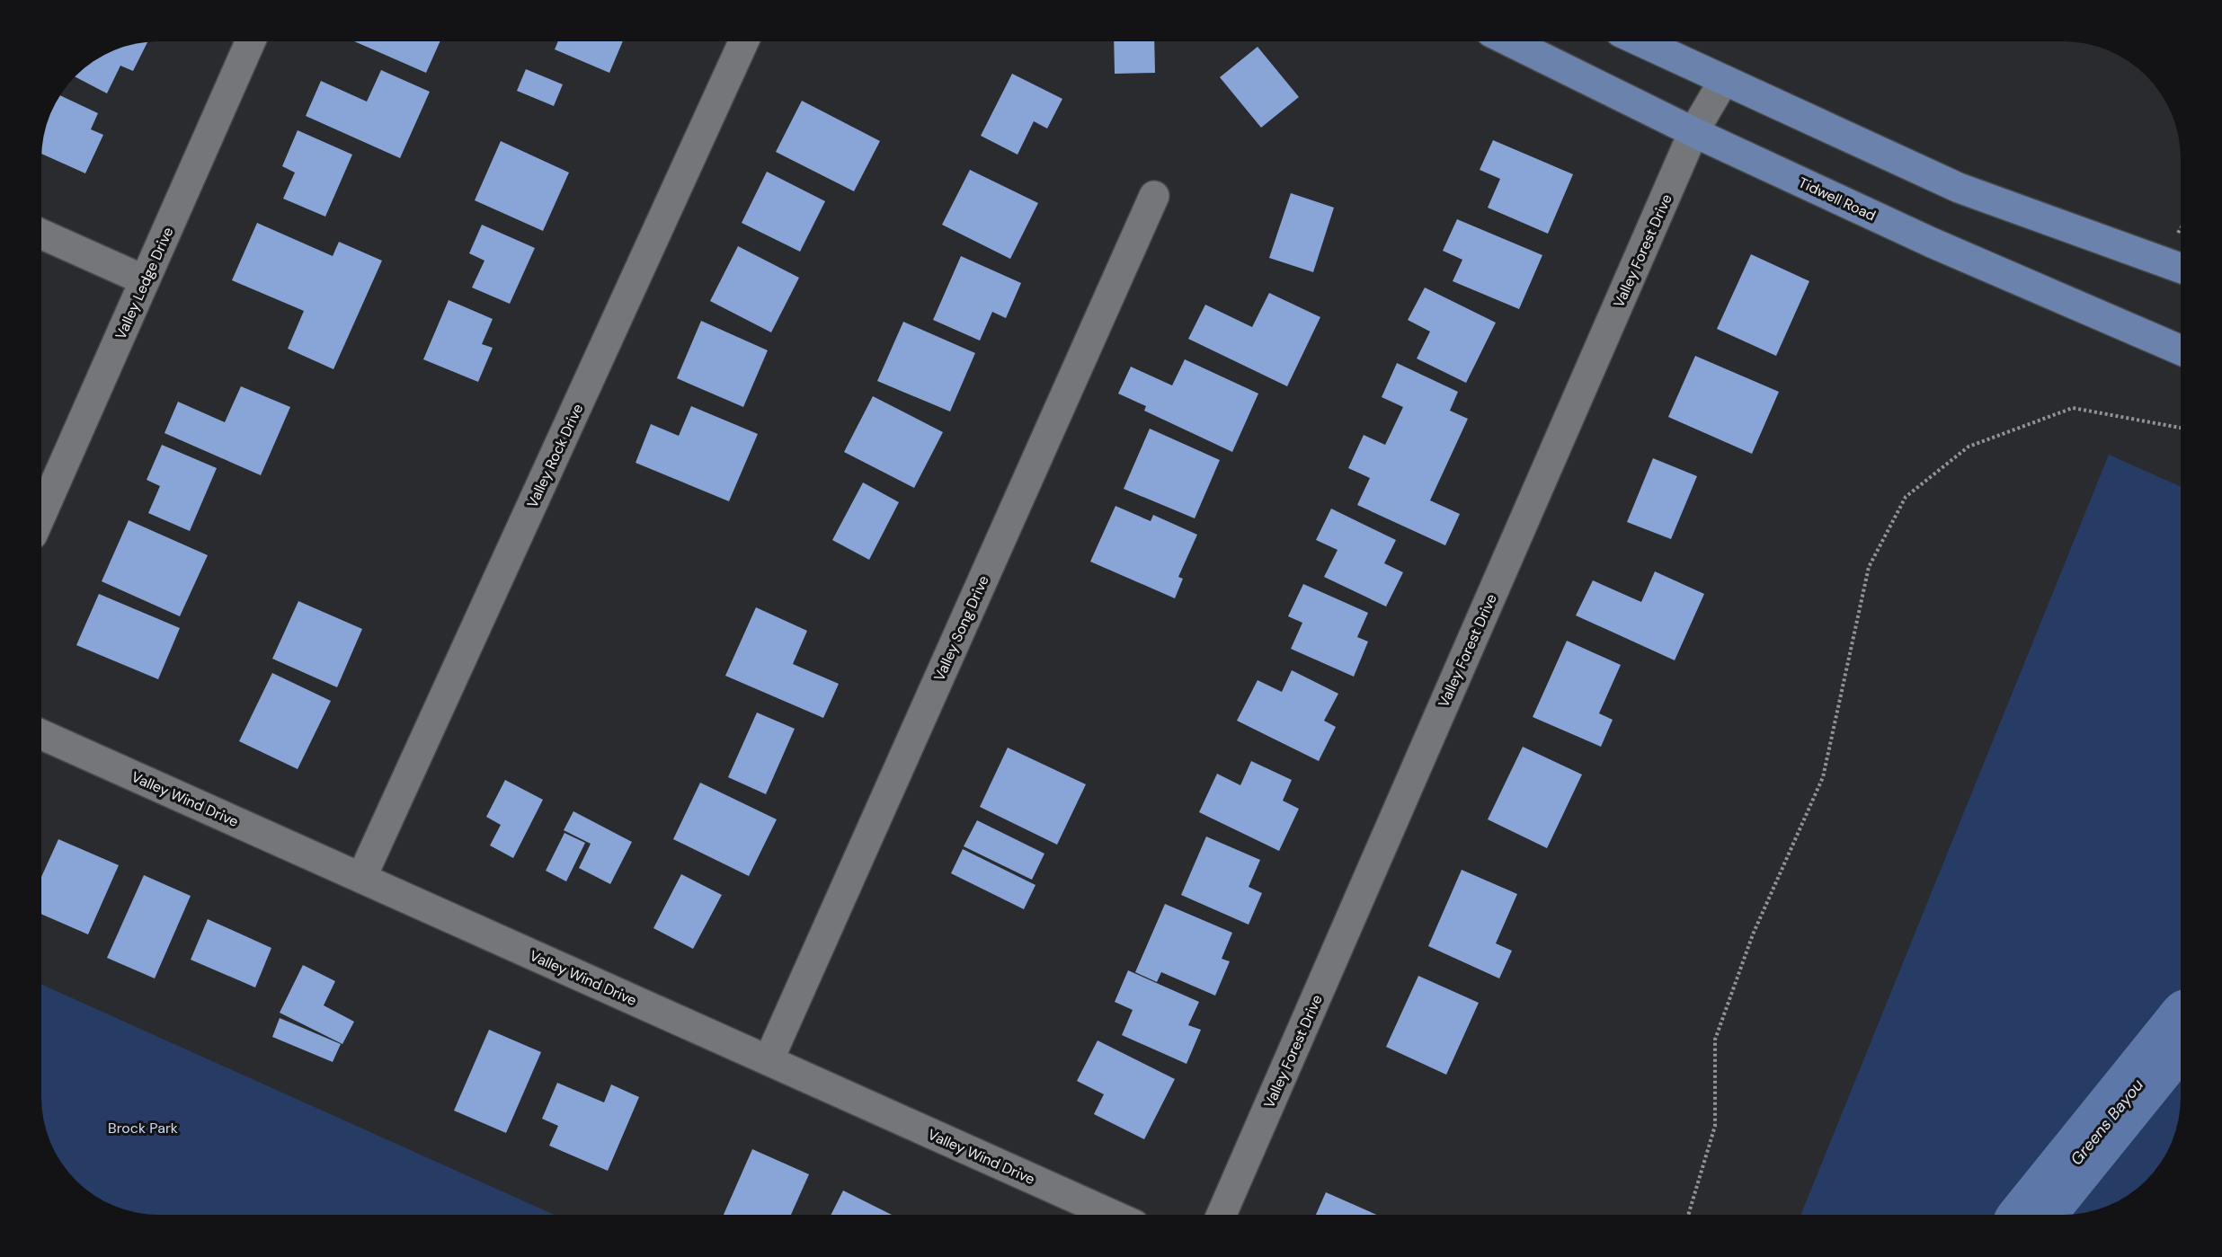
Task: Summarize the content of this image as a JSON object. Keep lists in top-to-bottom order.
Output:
{
  "streets": {
    "main road": ["Tidwell Road"],
    "street": [
      "Valley Forest Drive",
      "Valley Ledge Drive",
      "Valley Rock Drive",
      "Valley Song Drive",
      "Valley Wind Drive"
    ]
  },
  "crossings": [
    ["Tidwell Road", "Valley Forest Drive"],
    ["Valley Rock Drive", "Valley Wind Drive"],
    ["Valley Song Drive", "Valley Wind Drive"]
  ],
  "water": ["Greens Bayou"],
  "parks": ["Brock Park"]
}
